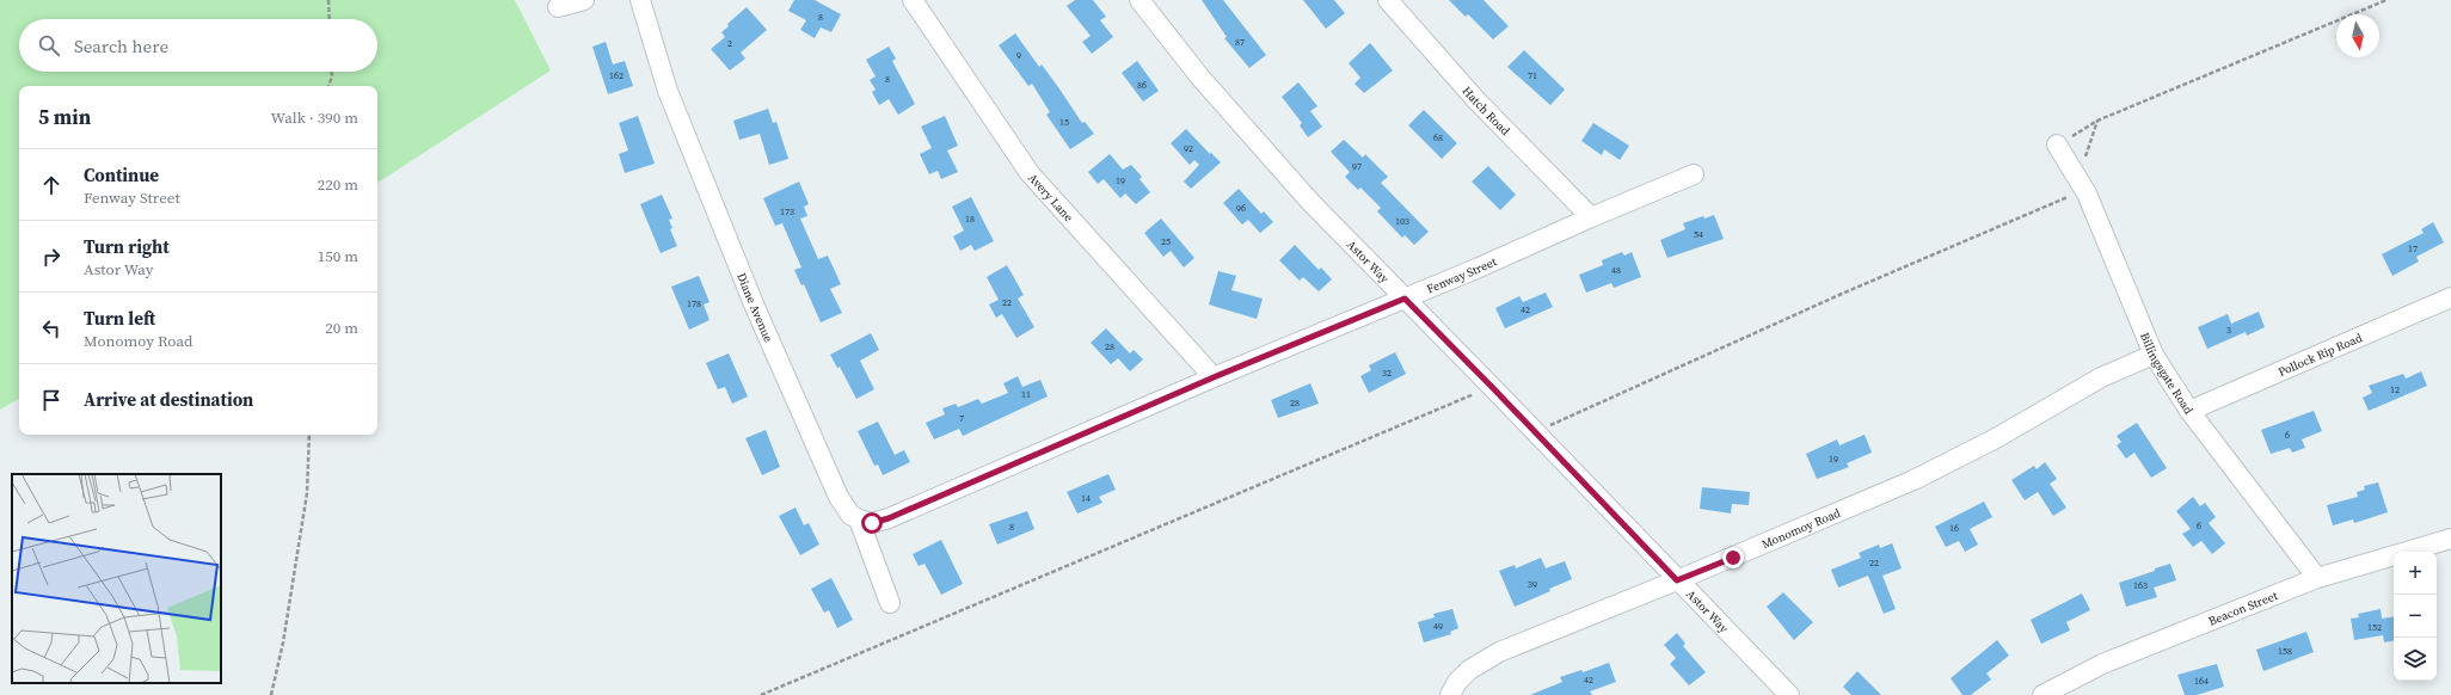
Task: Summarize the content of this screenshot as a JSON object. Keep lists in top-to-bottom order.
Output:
{
  "streets": {
    "street": [
      "Hatch Road",
      "Avery Lane",
      "Astor Way",
      "Fenway Street",
      "Diane Avenue",
      "Pollock Rip Road",
      "Billingsgate Road",
      "Monomoy Road",
      "Beacon Street"
    ]
  },
  "crossings": [
    ["Hatch Road", "Fenway Street"],
    ["Avery Lane", "Fenway Street"],
    ["Astor Way", "Fenway Street"],
    ["Astor Way", "Monomoy Road"],
    ["Fenway Street", "Diane Avenue"],
    ["Pollock Rip Road", "Billingsgate Road"],
    ["Billingsgate Road", "Monomoy Road"],
    ["Billingsgate Road", "Beacon Street"]
  ],
  "house_numbers": [
    "8",
    "87",
    "2",
    "9",
    "162",
    "71",
    "8",
    "86",
    "15",
    "68",
    "92",
    "97",
    "19",
    "96",
    "173",
    "18",
    "103",
    "54",
    "25",
    "17",
    "48",
    "22",
    "178",
    "42",
    "3",
    "28",
    "32",
    "12",
    "11",
    "28",
    "7",
    "6",
    "19",
    "14",
    "6",
    "8",
    "16",
    "22",
    "39",
    "163",
    "49",
    "152",
    "158",
    "42",
    "164"
  ],
  "north": "bottom",
  "page": {
    "search": "Search here",
    "heading": ["5 min", "Walk · 390 m"],
    "list": [
      ["Continue", "Fenway Street", "220 m"],
      ["Turn right", "Astor Way", "150 m"],
      ["Turn left", "Monomoy Road", "20 m"],
      "Arrive at destination"
    ],
    "map_buttons": ["+", "−"]
  }
}
